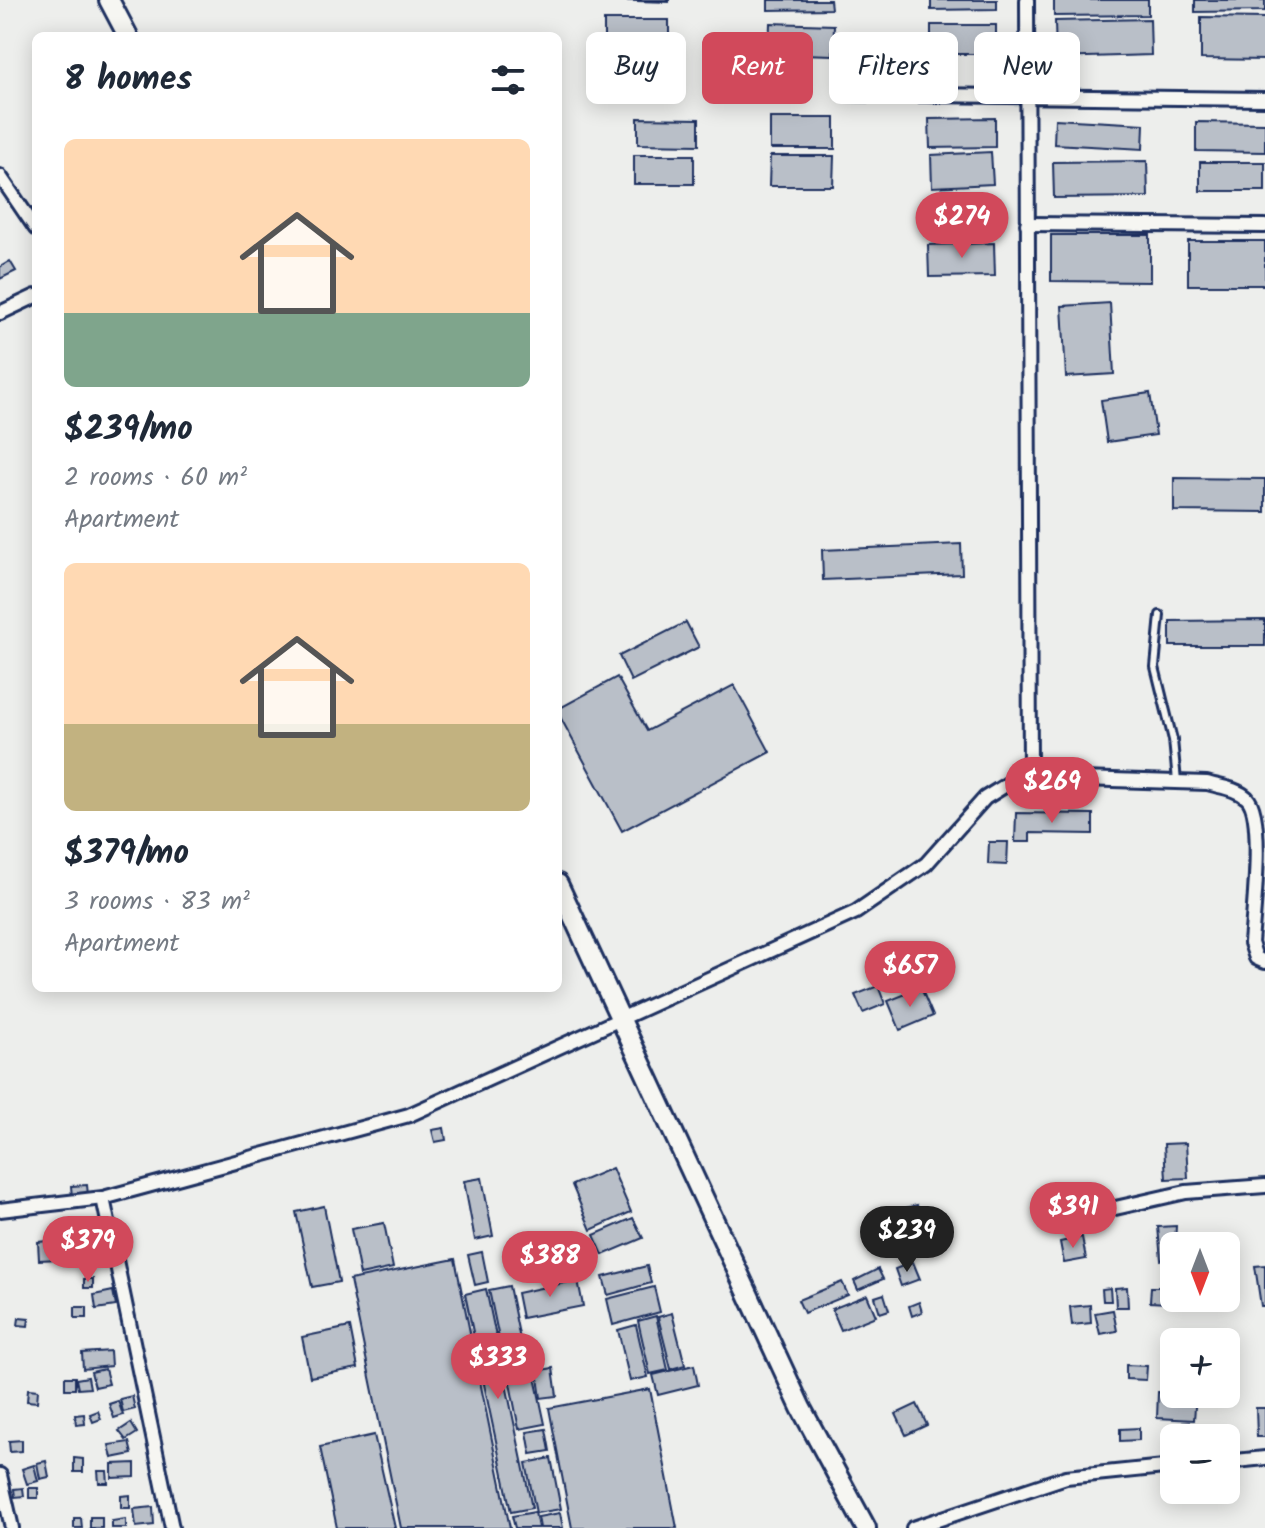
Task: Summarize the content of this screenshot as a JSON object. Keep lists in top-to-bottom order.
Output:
{
  "north": "bottom",
  "page": {
    "chip": [
      "Buy",
      "Rent",
      "Filters",
      "New"
    ],
    "heading": "8 homes",
    "list": [
      {
        "name": "$239/mo",
        "note": "2 rooms · 60 m² · Apartment"
      },
      {
        "name": "$379/mo",
        "note": "3 rooms · 83 m² · Apartment"
      }
    ],
    "price": [
      "$274",
      "$269",
      "$657",
      "$391",
      "$239",
      "$379",
      "$388",
      "$333"
    ],
    "map_buttons": ["+", "−"]
  }
}
